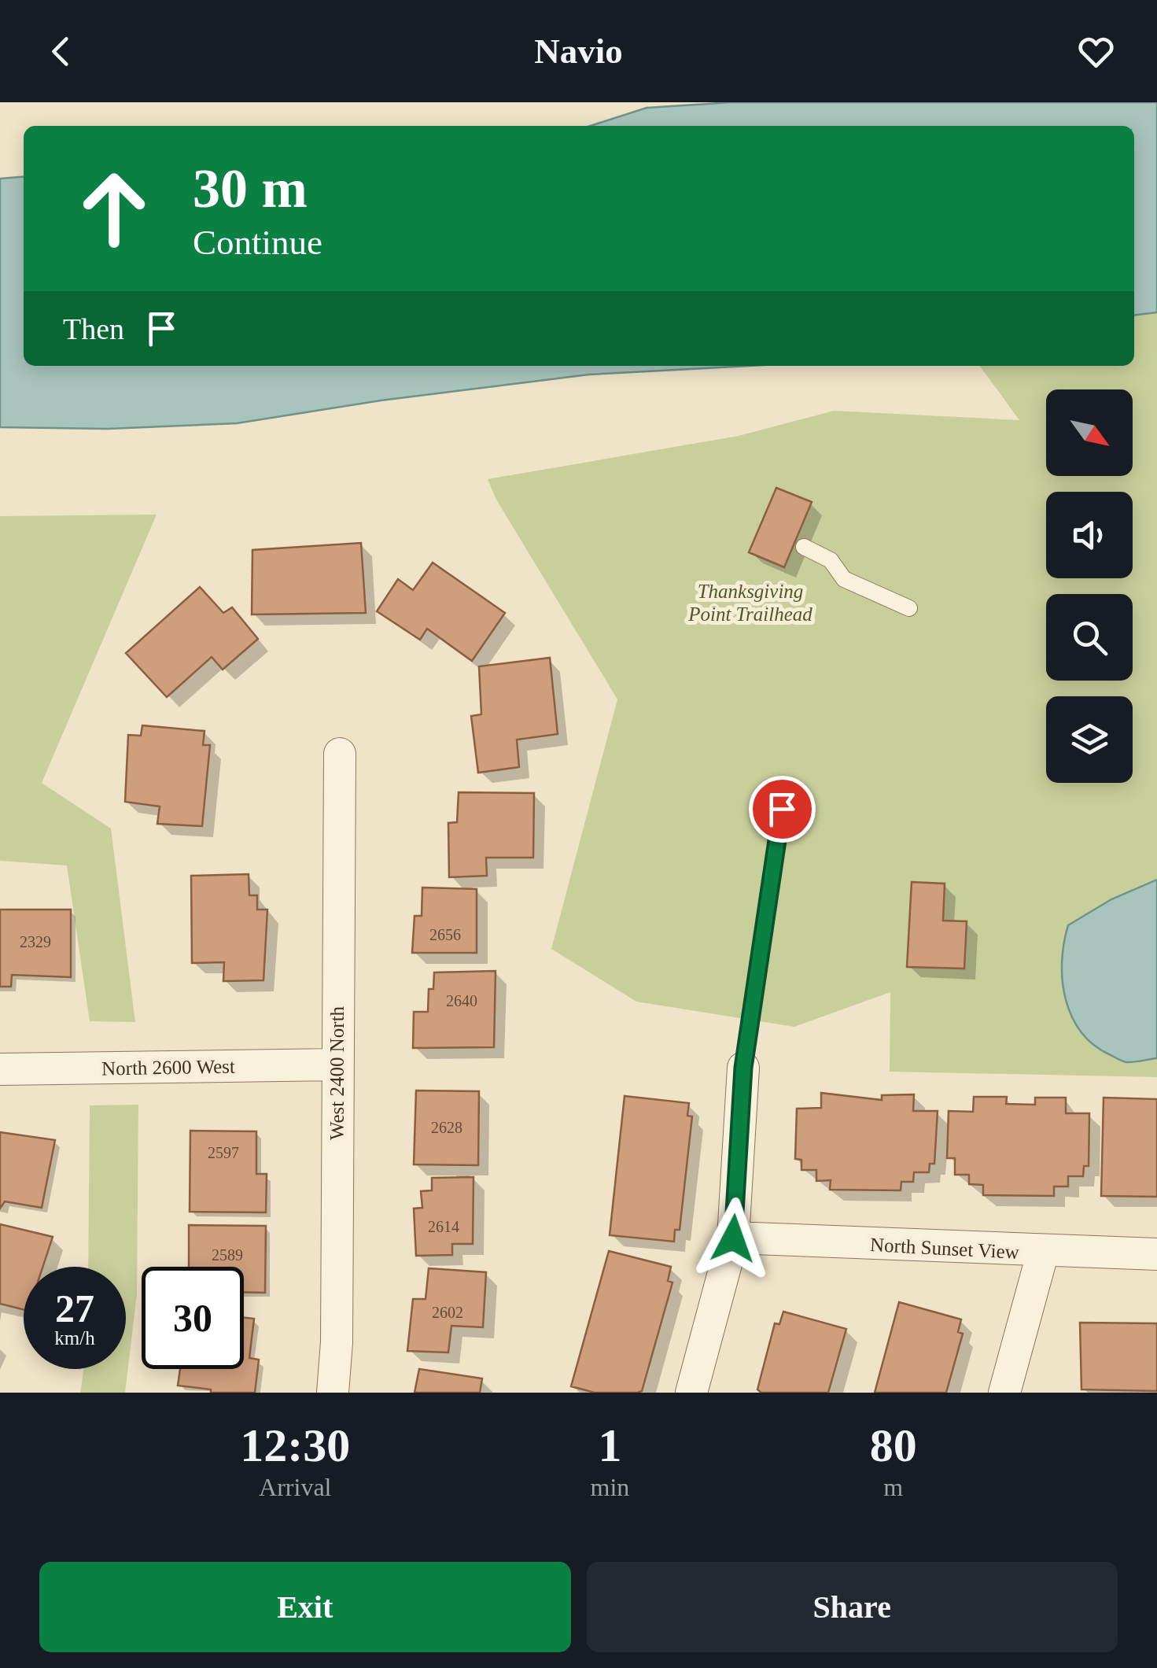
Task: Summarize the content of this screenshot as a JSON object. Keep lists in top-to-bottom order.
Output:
{
  "streets": {
    "street": ["North 2600 West", "West 2400 North", "North Sunset View"]
  },
  "crossings": [
    ["North 2600 West", "West 2400 North"]
  ],
  "parks": ["Thanksgiving Point Trailhead"],
  "house_numbers": [
    "2656",
    "2329",
    "2640",
    "2628",
    "2597",
    "2614",
    "2589",
    "2602"
  ],
  "north": "bottom right",
  "page": {
    "header": "Navio",
    "turn": ["30 m", "Continue"],
    "then": "Then",
    "speed": "27 km/h",
    "limit": "30",
    "eta": [
      "12:30",
      "Arrival",
      "1",
      "min",
      "80",
      "m"
    ],
    "buttons": ["Exit", "Share"]
  }
}
